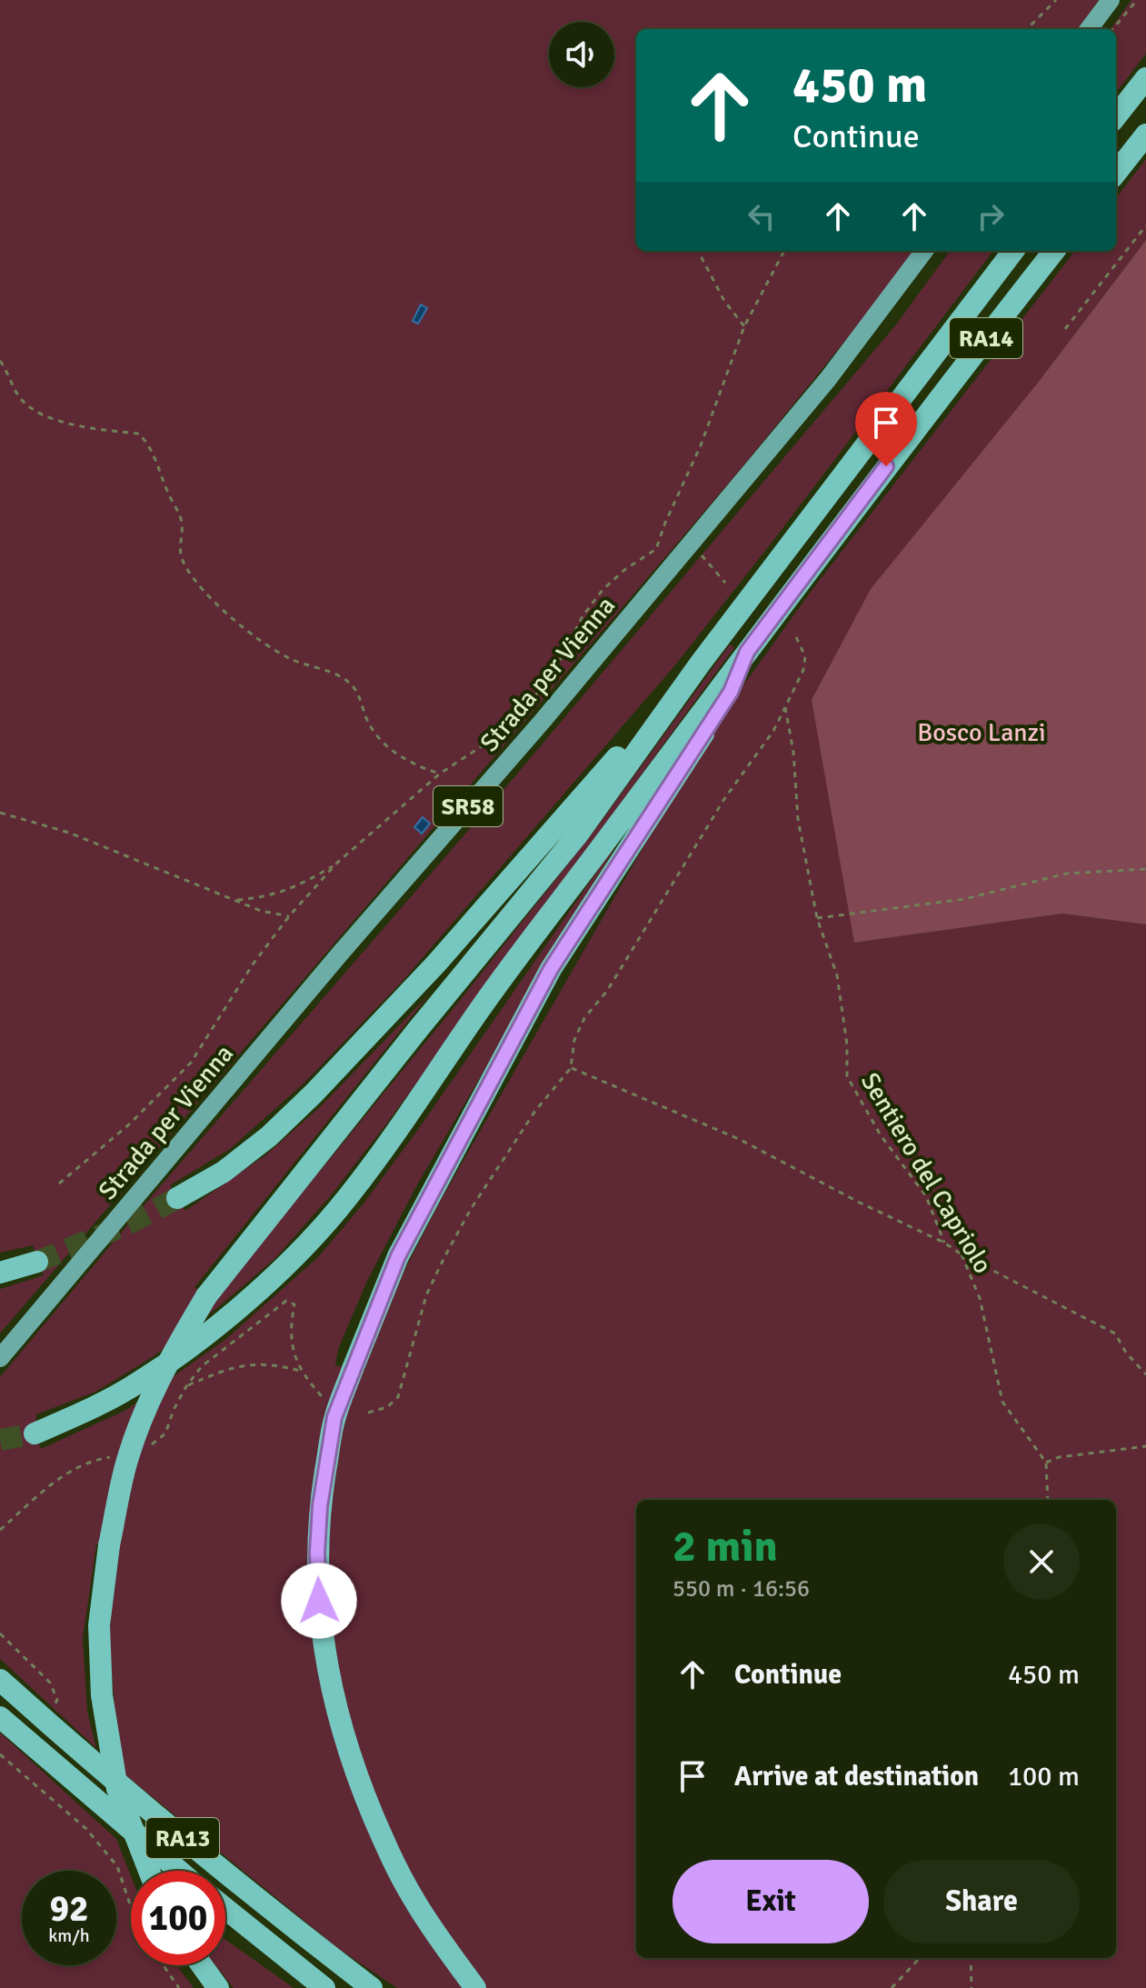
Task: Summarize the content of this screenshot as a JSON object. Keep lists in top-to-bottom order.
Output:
{
  "streets": {
    "highway": ["RA14", "RA13"],
    "main road": ["Strada per Vienna", "SR58"],
    "path": ["Sentiero del Capriolo"]
  },
  "parks": ["Bosco Lanzi"],
  "page": {
    "turn": ["450 m", "Continue"],
    "heading": ["2 min", "550 m · 16:56"],
    "list": [
      {
        "name": "Continue",
        "value": "450 m"
      },
      {
        "name": "Arrive at destination",
        "value": "100 m"
      }
    ],
    "buttons": ["Exit", "Share"],
    "speed": "92 km/h",
    "limit": "100"
  }
}
